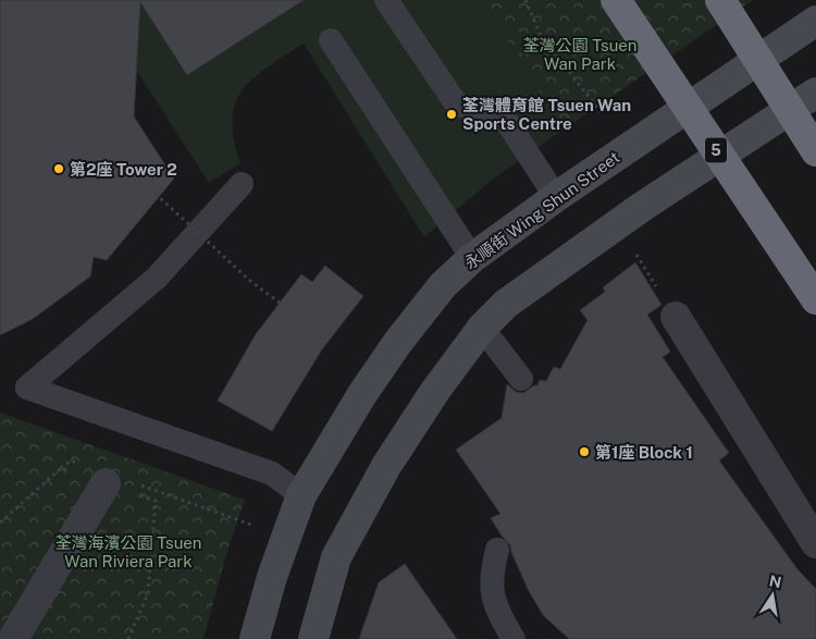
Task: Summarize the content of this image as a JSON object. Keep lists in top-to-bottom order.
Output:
{
  "streets": {
    "highway": ["5"],
    "street": ["永順街 Wing Shun Street"]
  },
  "parks": ["荃灣公園 Tsuen Wan Park", "荃灣海濱公園 Tsuen Wan Riviera Park"],
  "places": ["荃灣體育館 Tsuen Wan Sports Centre", "第2座 Tower 2", "第1座 Block 1"],
  "north": "top"
}
